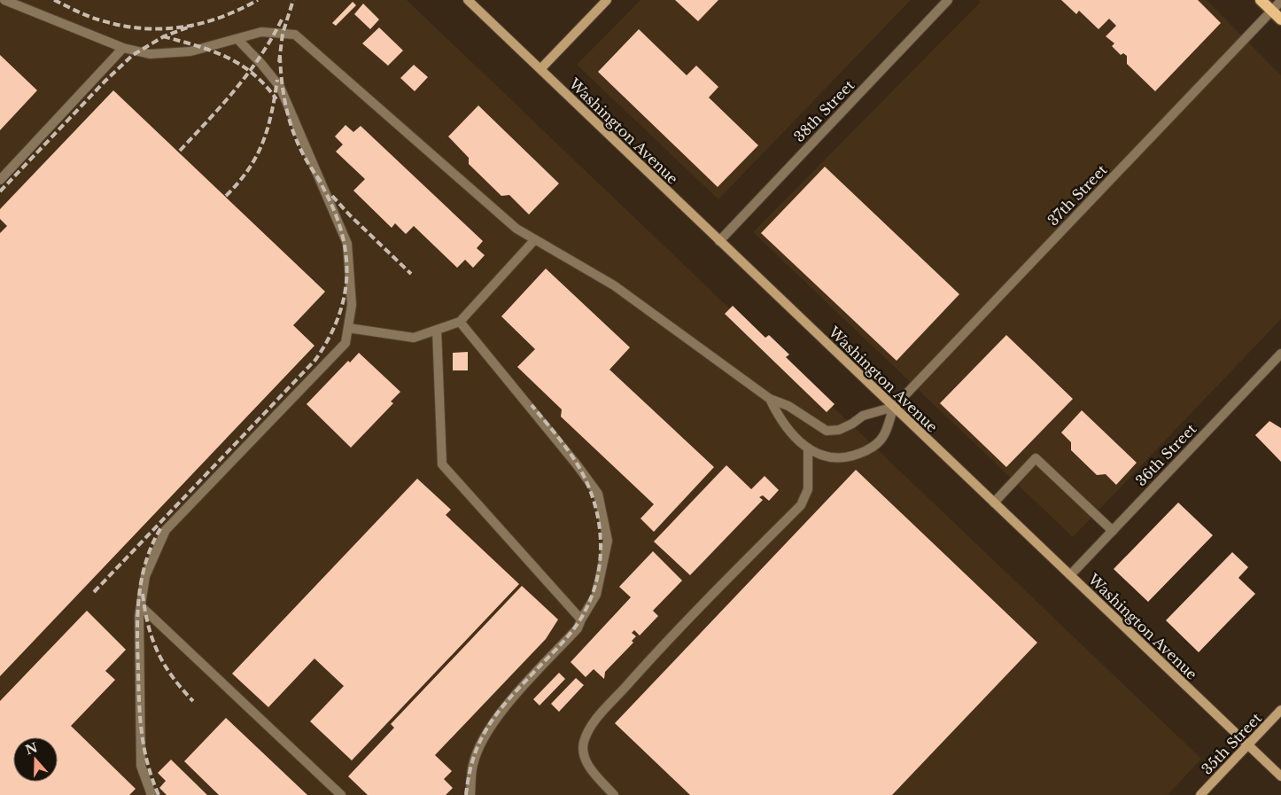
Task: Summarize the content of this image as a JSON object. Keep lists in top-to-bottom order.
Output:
{
  "streets": {
    "street": [
      "38th Street",
      "Washington Avenue",
      "37th Street",
      "36th Street",
      "35th Street"
    ]
  },
  "crossings": [
    ["38th Street", "Washington Avenue"],
    ["Washington Avenue", "37th Street"],
    ["Washington Avenue", "36th Street"],
    ["Washington Avenue", "35th Street"]
  ],
  "north": "top"
}
